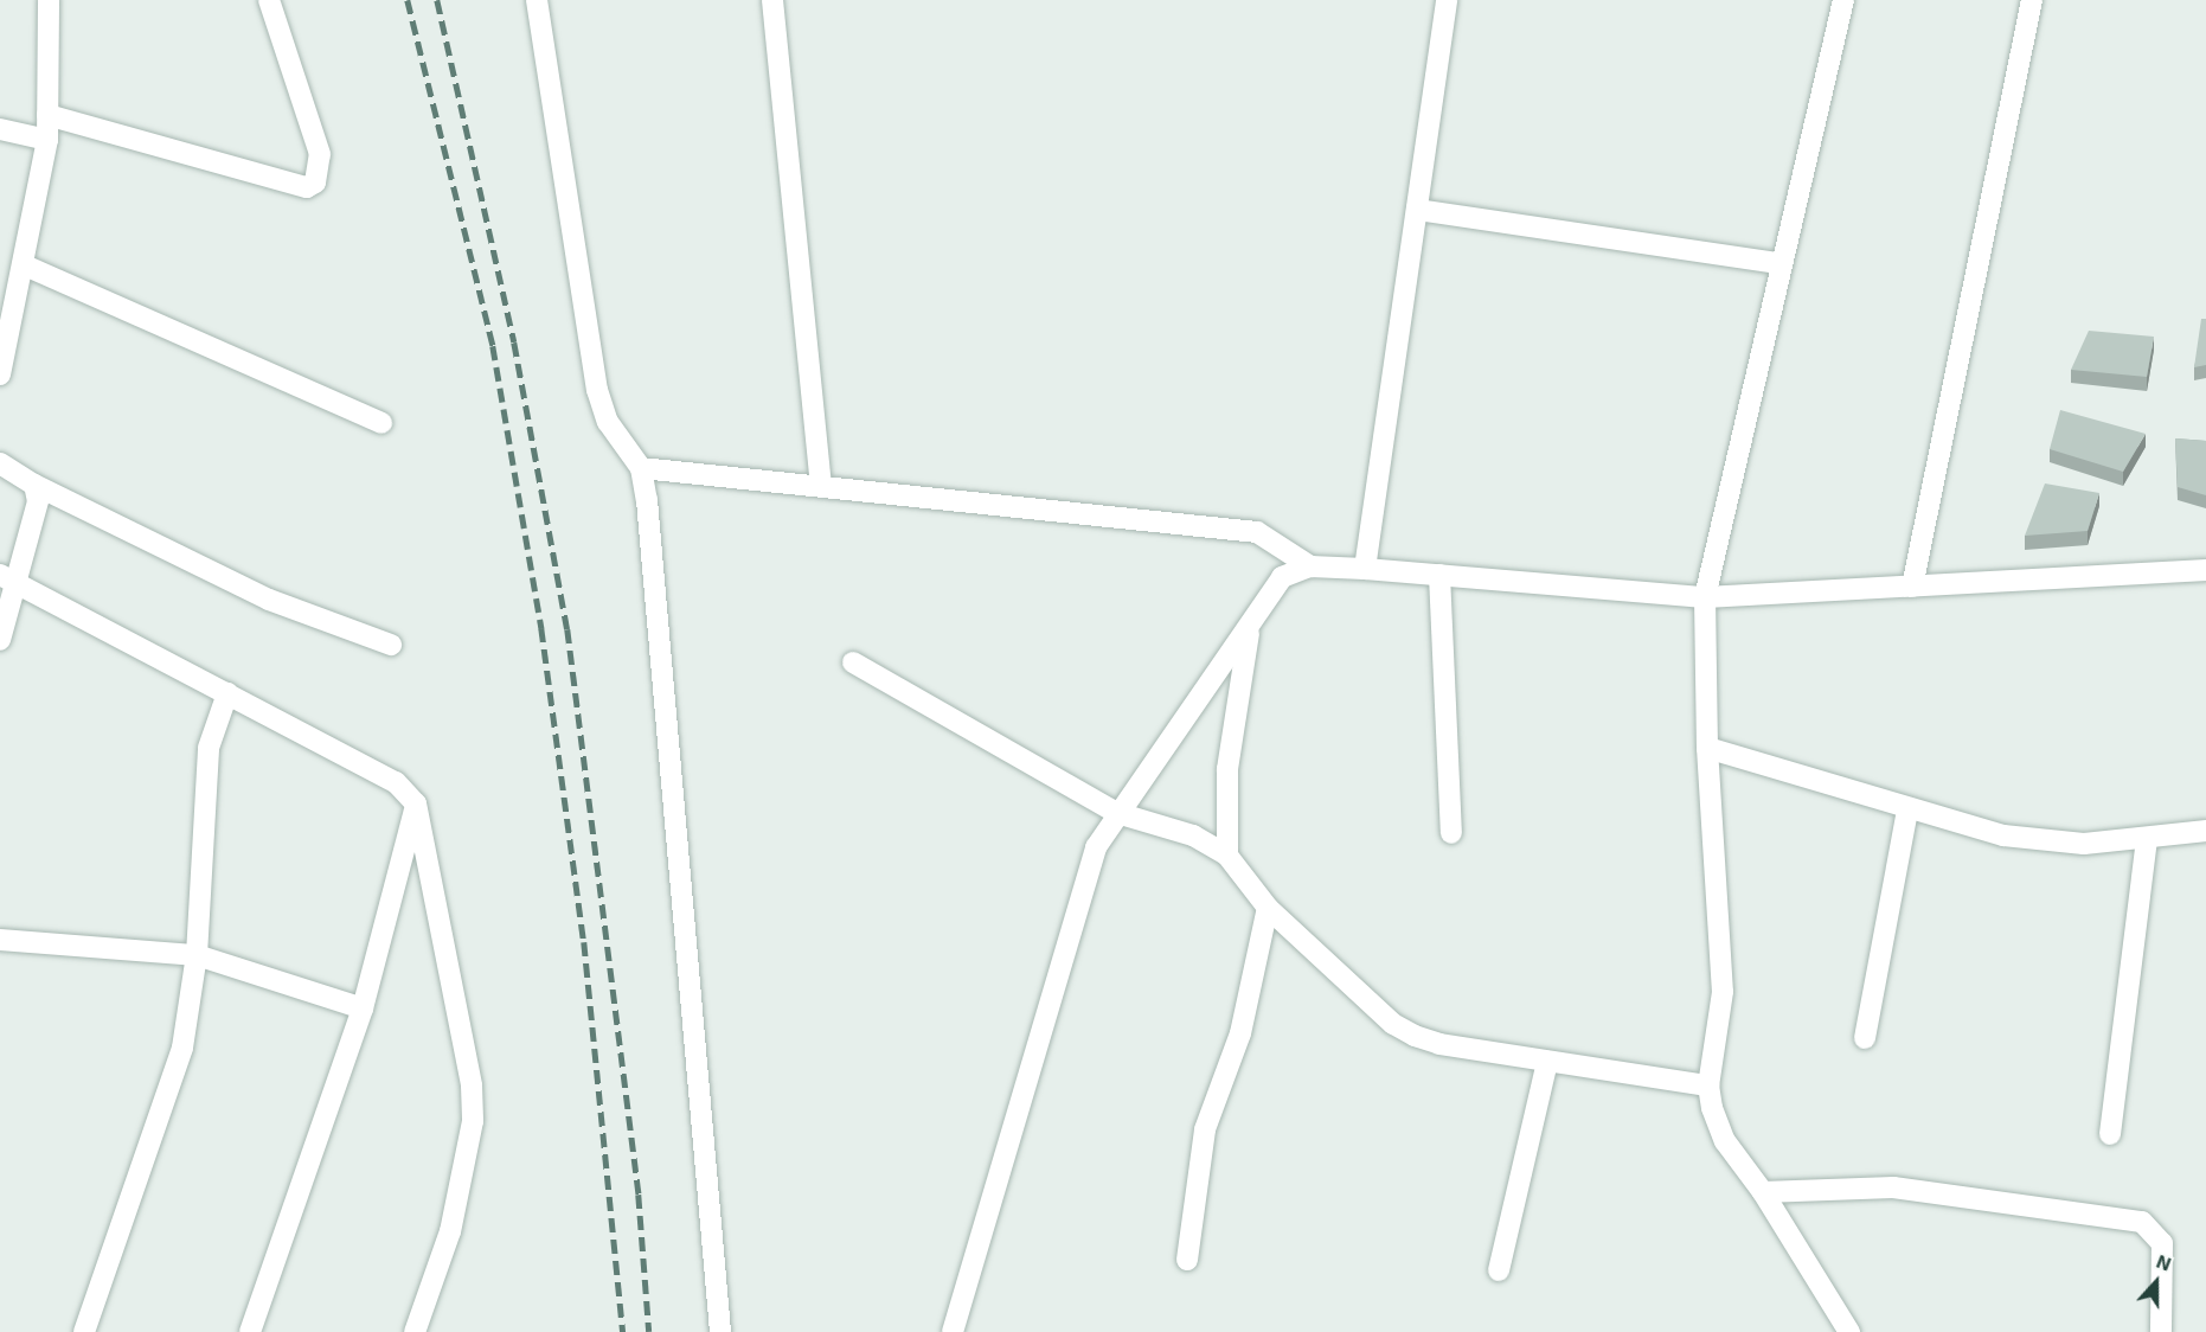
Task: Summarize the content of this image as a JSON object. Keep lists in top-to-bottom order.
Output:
{
  "north": "top"
}
